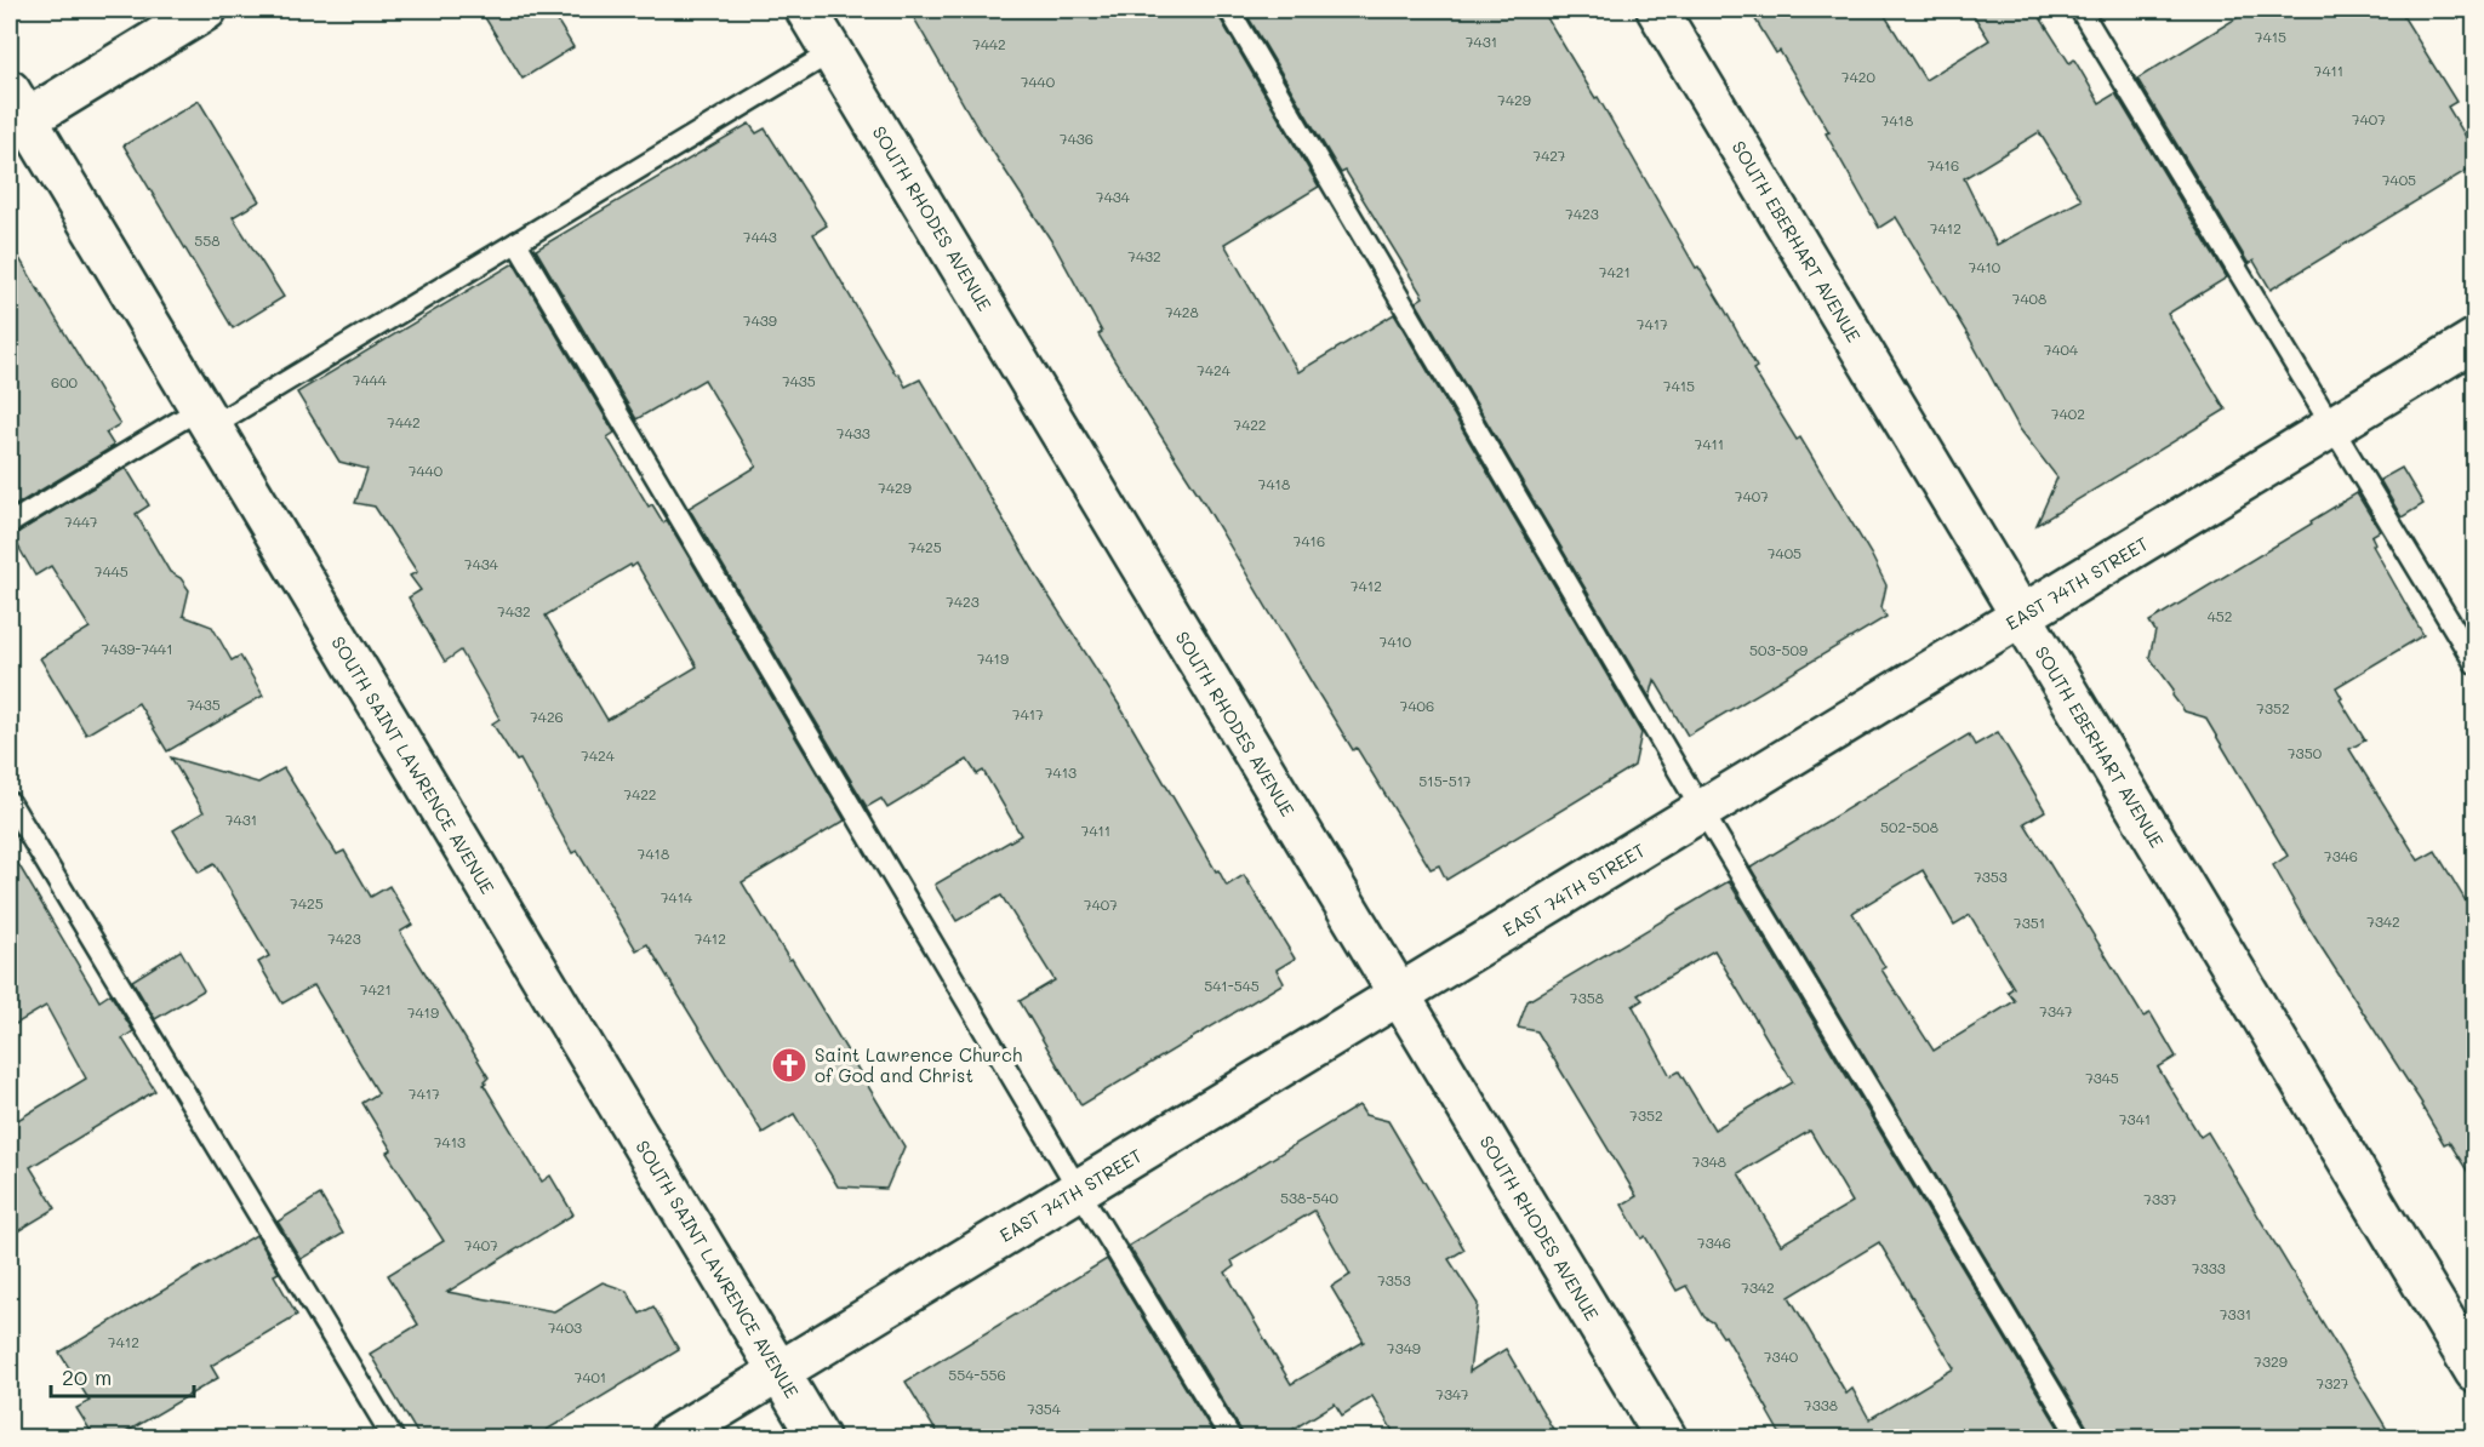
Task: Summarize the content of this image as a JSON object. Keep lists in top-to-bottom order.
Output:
{
  "streets": {
    "street": [
      "SOUTH RHODES AVENUE",
      "SOUTH EBERHART AVENUE",
      "EAST 74TH STREET",
      "SOUTH SAINT LAWRENCE AVENUE"
    ]
  },
  "crossings": [
    ["SOUTH RHODES AVENUE", "EAST 74TH STREET"],
    ["SOUTH EBERHART AVENUE", "EAST 74TH STREET"],
    ["EAST 74TH STREET", "SOUTH SAINT LAWRENCE AVENUE"]
  ],
  "places": {
    "church": ["Saint Lawrence Church of God and Christ"]
  },
  "house_numbers": [
    "7415",
    "7431",
    "7442",
    "7411",
    "7420",
    "7440",
    "7429",
    "7407",
    "7418",
    "7436",
    "7427",
    "7416",
    "7405",
    "7434",
    "7423",
    "7412",
    "7443",
    "558",
    "7432",
    "7410",
    "7421",
    "7408",
    "7428",
    "7439",
    "7417",
    "7404",
    "7424",
    "7444",
    "7435",
    "600",
    "7415",
    "7402",
    "7442",
    "7422",
    "7433",
    "7411",
    "7440",
    "7418",
    "7429",
    "7407",
    "7447",
    "7416",
    "7425",
    "7405",
    "7434",
    "7445",
    "7412",
    "7423",
    "7432",
    "452",
    "7410",
    "7439-7441",
    "503-509",
    "7419",
    "7435",
    "7406",
    "7352",
    "7417",
    "7426",
    "7350",
    "7424",
    "7413",
    "515-517",
    "7422",
    "7431",
    "502-508",
    "7411",
    "7418",
    "7346",
    "7353",
    "7414",
    "7425",
    "7407",
    "7342",
    "7351",
    "7423",
    "7412",
    "541-545",
    "7421",
    "7358",
    "7347",
    "7419",
    "7345",
    "7417",
    "7352",
    "7341",
    "7413",
    "7348",
    "538-540",
    "7337",
    "7346",
    "7407",
    "7333",
    "7353",
    "7342",
    "7331",
    "7403",
    "7412",
    "7349",
    "7340",
    "7329",
    "554-556",
    "7401",
    "7327",
    "7347",
    "7338",
    "7354"
  ],
  "scale_bar": "20 m"
}
